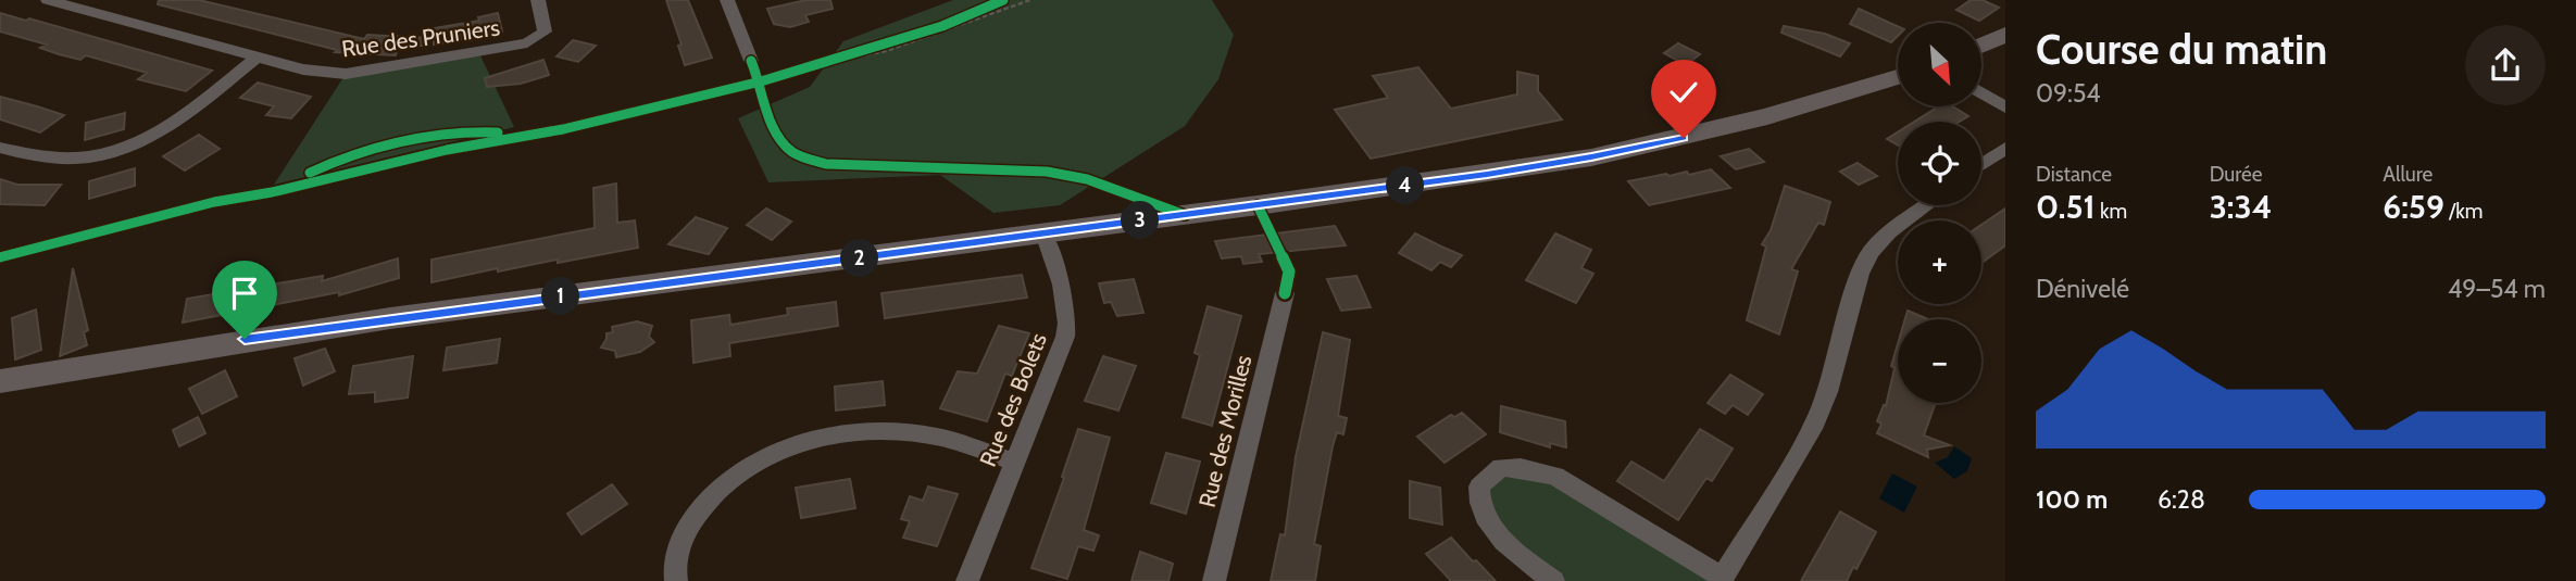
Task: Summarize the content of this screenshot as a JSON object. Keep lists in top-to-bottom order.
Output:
{
  "streets": {
    "street": ["Rue des Pruniers", "Rue des Bolets", "Rue des Morilles"]
  },
  "north": "bottom right",
  "page": {
    "heading": ["Course du matin", "09:54"],
    "map_buttons": ["+", "−"],
    "stats": [
      ["Distance", "0.51 km"],
      ["Durée", "3:34"],
      ["Allure", "6:59 /km"]
    ],
    "pins": [
      "4",
      "3",
      "2",
      "1"
    ],
    "chart": ["Dénivelé", "49–54 m"],
    "list": [
      {
        "name": "100 m",
        "note": "6:28"
      }
    ]
  }
}
